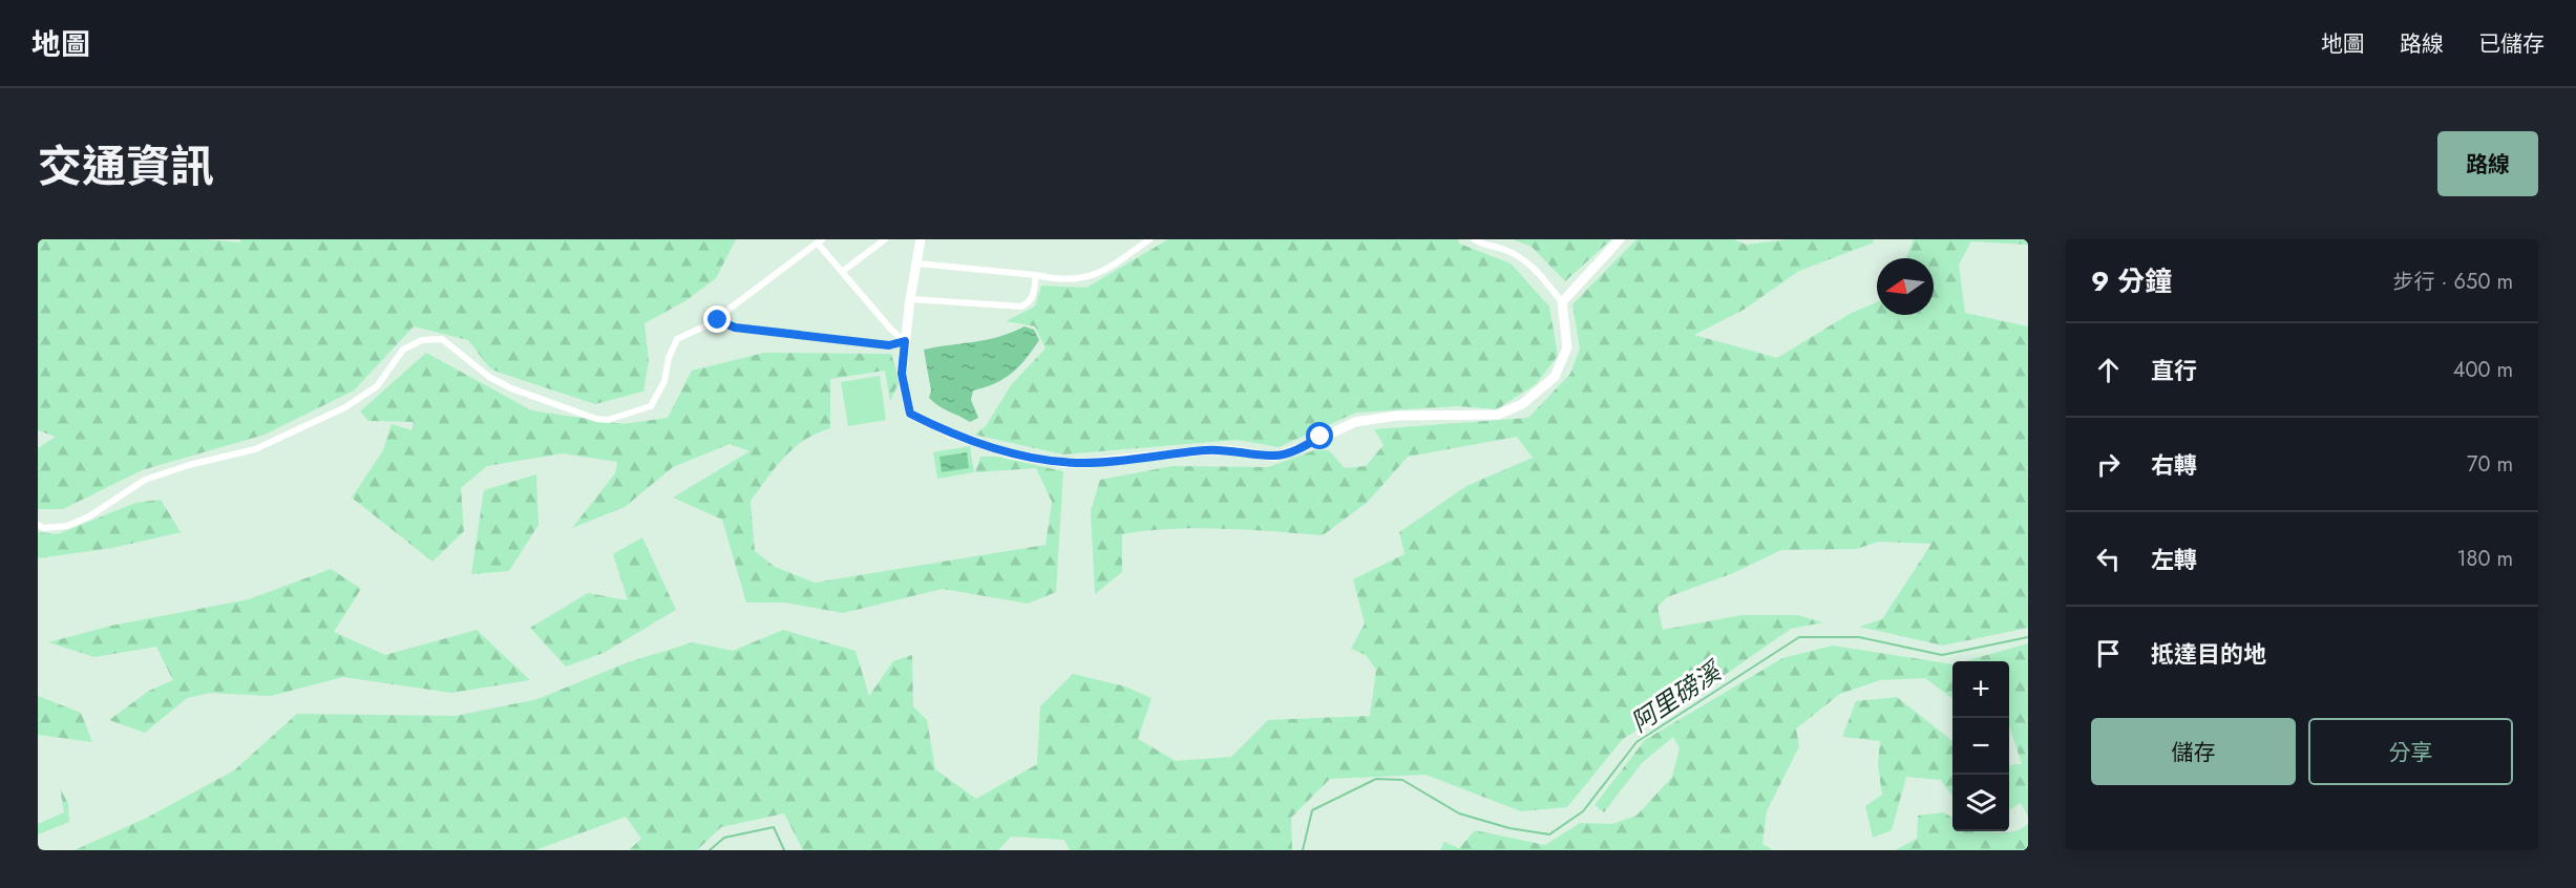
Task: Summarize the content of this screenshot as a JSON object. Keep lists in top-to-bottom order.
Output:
{
  "water": ["阿里磅溪"],
  "north": "left",
  "page": {
    "header": "地圖",
    "nav": ["地圖", "路線", "已儲存"],
    "title": "交通資訊",
    "buttons": [
      "路線",
      ["儲存", "分享"]
    ],
    "heading": ["9 分鐘", "步行 · 650 m"],
    "list": [
      ["直行", "400 m"],
      ["右轉", "70 m"],
      ["左轉", "180 m"],
      "抵達目的地"
    ],
    "map_buttons": ["+", "−"]
  }
}
